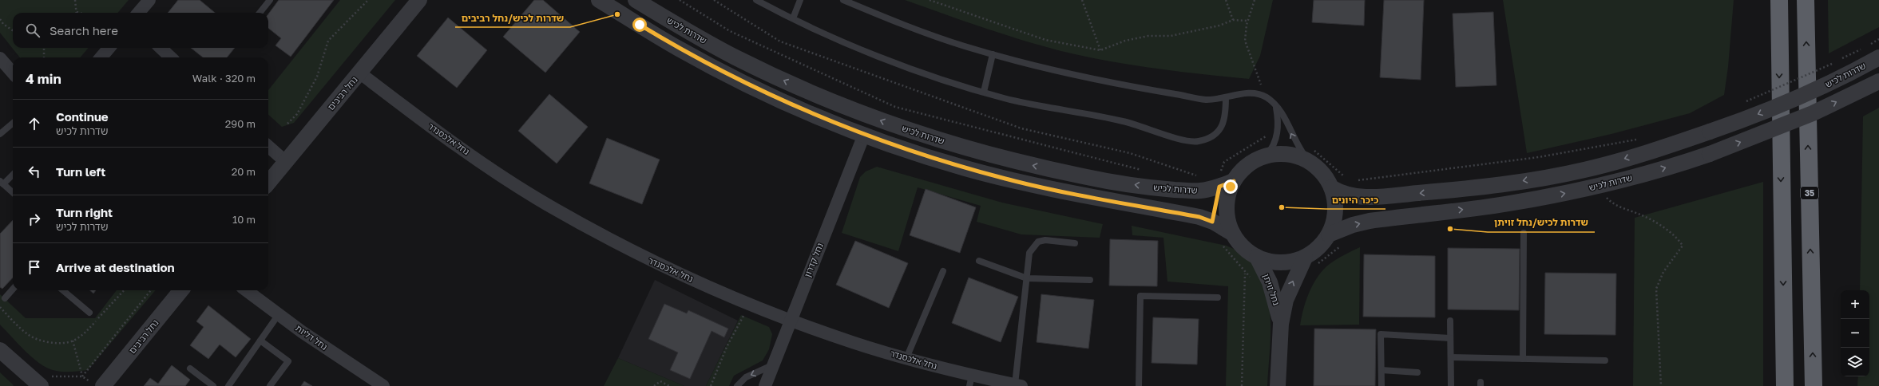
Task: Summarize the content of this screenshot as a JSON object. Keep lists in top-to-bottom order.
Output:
{
  "streets": {
    "highway": ["35"],
    "street": [
      "שדרות לכיש",
      "נחל רביבים",
      "נחל אלכסנדר",
      "נחל קדרון",
      "נחל זויתן",
      "נחל דליות"
    ]
  },
  "crossings": [
    ["שדרות לכיש", "נחל זויתן"],
    ["נחל רביבים", "נחל אלכסנדר"],
    ["נחל אלכסנדר", "נחל קדרון"]
  ],
  "places": ["שדרות לכיש/נחל רביבים", "כיכר היונים", "שדרות לכיש/נחל זויתן"],
  "page": {
    "search": "Search here",
    "heading": ["4 min", "Walk · 320 m"],
    "list": [
      ["Continue", "שדרות לכיש", "290 m"],
      ["Turn left", "20 m"],
      ["Turn right", "שדרות לכיש", "10 m"],
      "Arrive at destination"
    ],
    "map_buttons": ["+", "−"]
  }
}
